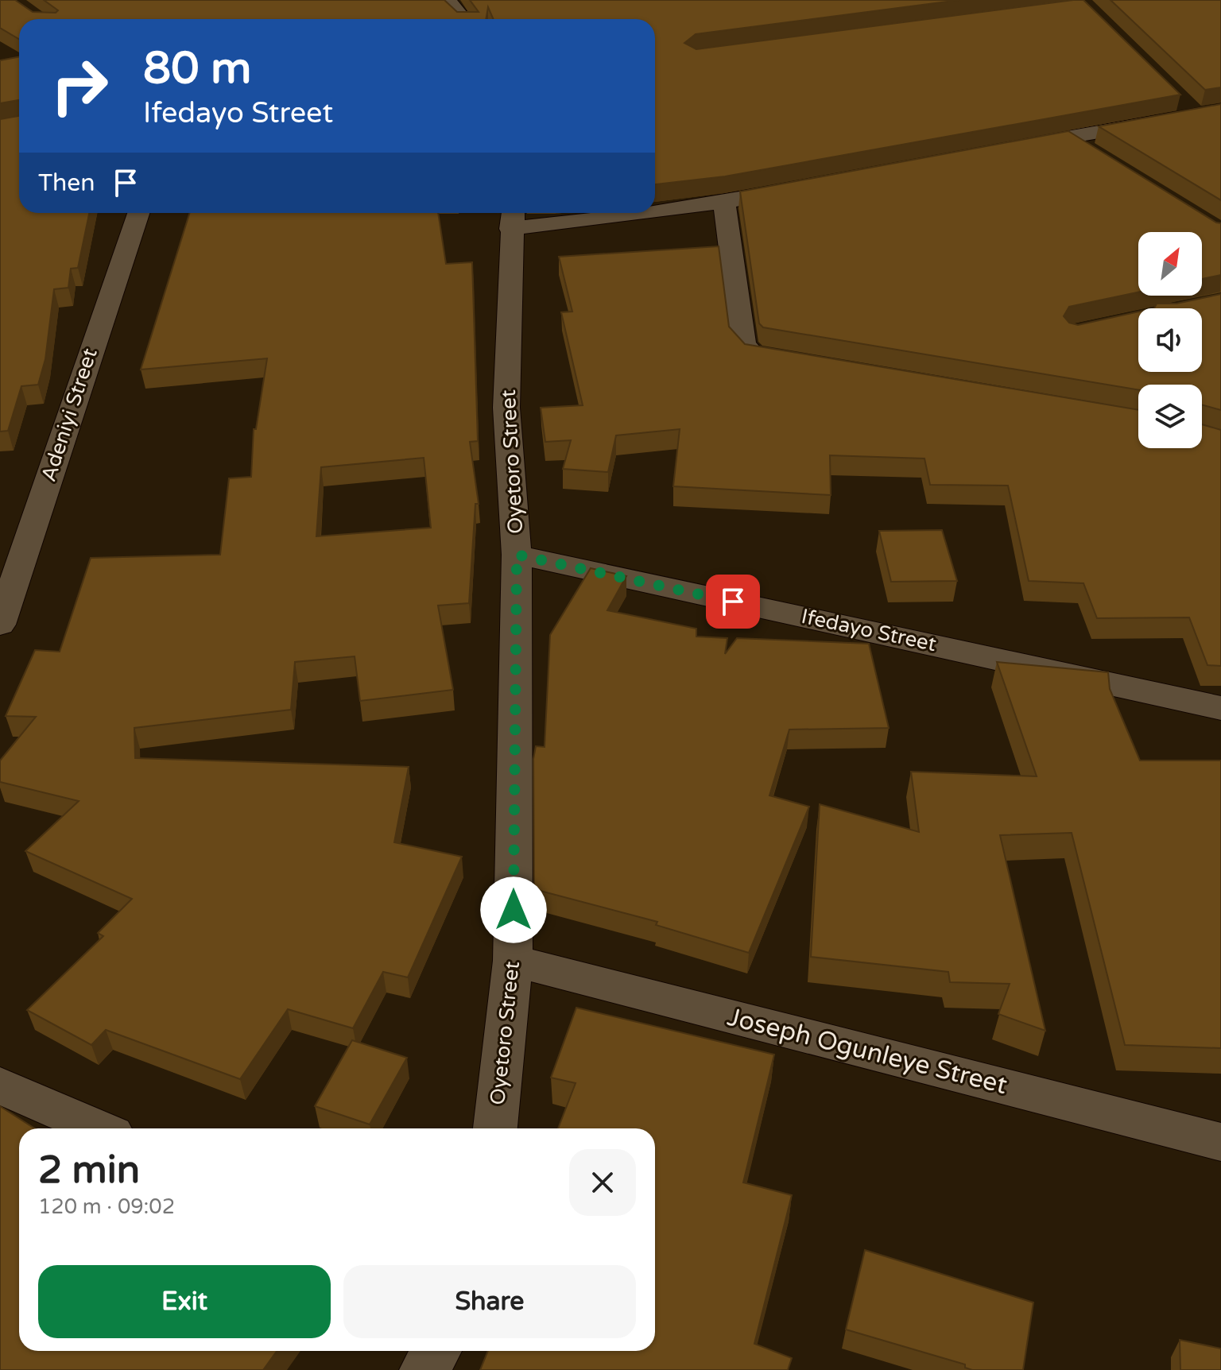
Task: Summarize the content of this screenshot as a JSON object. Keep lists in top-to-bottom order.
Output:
{
  "streets": {
    "street": [
      "Adeniyi Street",
      "Oyetoro Street",
      "Ifedayo Street",
      "Joseph Ogunleye Street"
    ]
  },
  "crossings": [
    ["Oyetoro Street", "Ifedayo Street"],
    ["Oyetoro Street", "Joseph Ogunleye Street"]
  ],
  "north": "top right",
  "page": {
    "turn": ["80 m", "Ifedayo Street"],
    "then": "Then",
    "heading": ["2 min", "120 m · 09:02"],
    "buttons": ["Exit", "Share"]
  }
}
